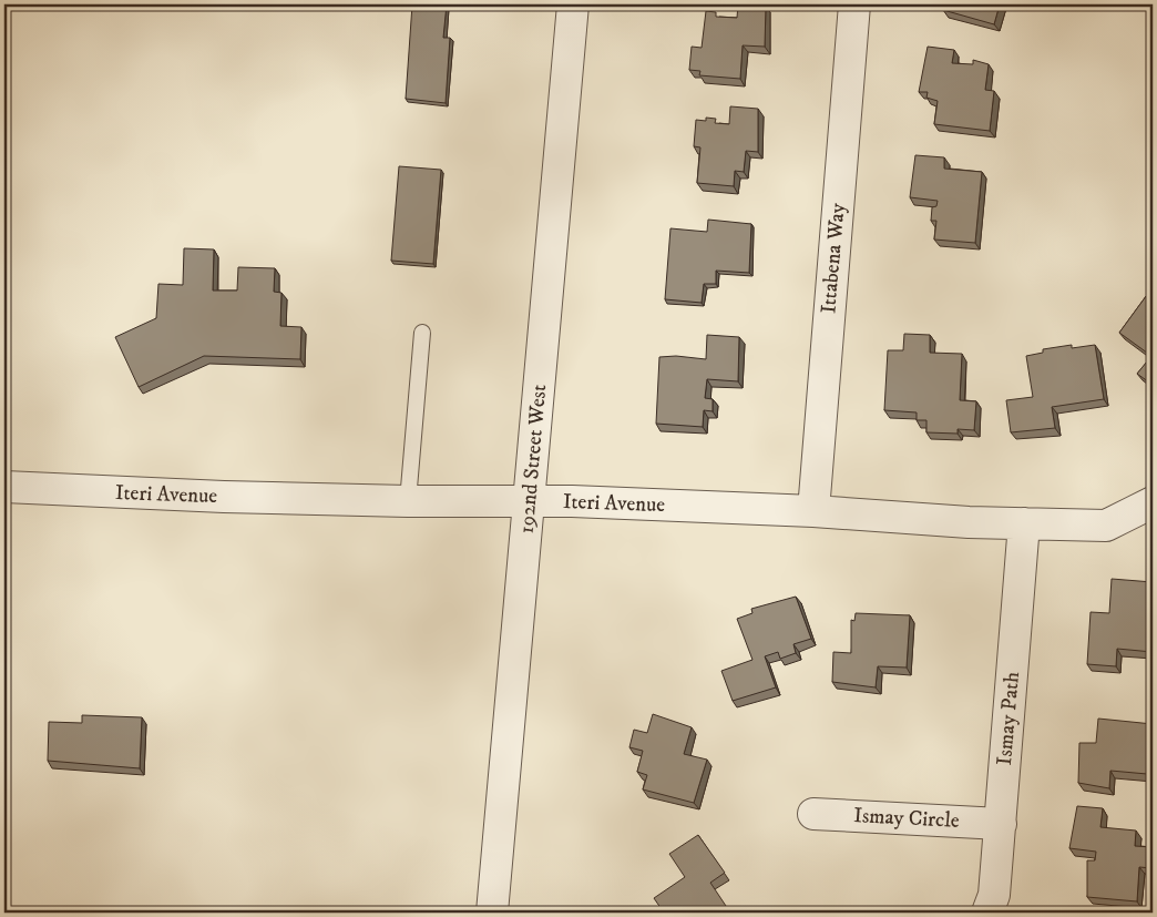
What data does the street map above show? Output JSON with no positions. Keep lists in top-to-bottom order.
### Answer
{
  "streets": {
    "street": [
      "Ittabena Way",
      "192nd Street West",
      "Iteri Avenue",
      "Ismay Path",
      "Ismay Circle"
    ]
  },
  "crossings": [
    ["Ittabena Way", "Iteri Avenue"],
    ["192nd Street West", "Iteri Avenue"],
    ["Iteri Avenue", "Ismay Path"],
    ["Ismay Path", "Ismay Circle"]
  ]
}
